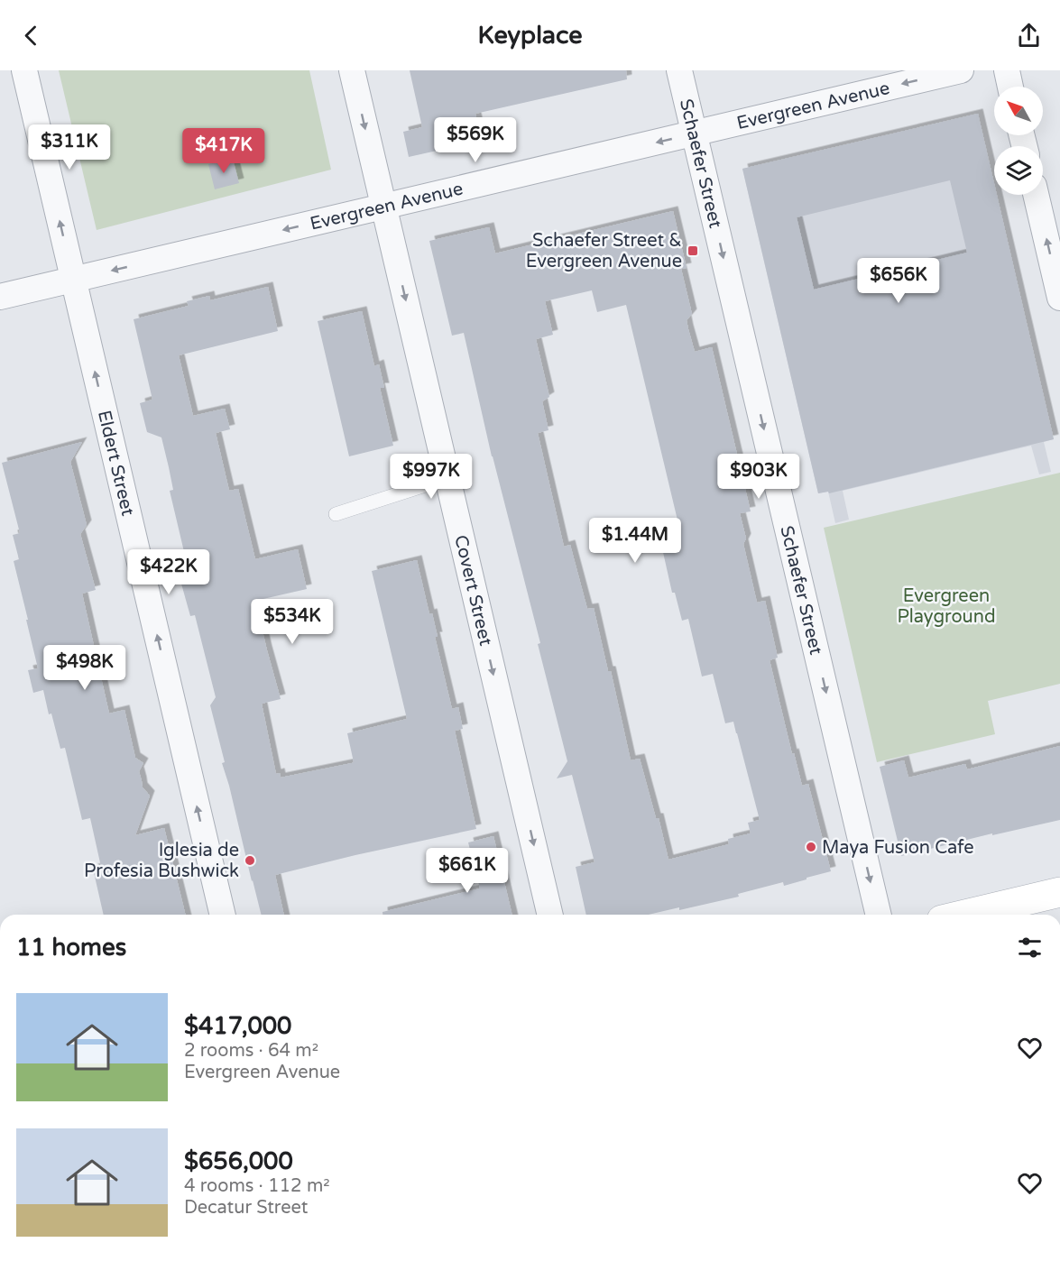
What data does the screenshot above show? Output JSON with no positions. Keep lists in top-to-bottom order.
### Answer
{
  "streets": {
    "street": [
      "Evergreen Avenue",
      "Schaefer Street",
      "Eldert Street",
      "Covert Street"
    ]
  },
  "crossings": [
    ["Evergreen Avenue", "Schaefer Street"],
    ["Evergreen Avenue", "Eldert Street"],
    ["Evergreen Avenue", "Covert Street"]
  ],
  "one_way": [
    "Evergreen Avenue",
    "Schaefer Street",
    "Eldert Street",
    "Covert Street"
  ],
  "parks": ["Evergreen Playground"],
  "places": {
    "transit": ["Schaefer Street & Evergreen Avenue"],
    "other": ["Maya Fusion Cafe", "Iglesia de Profesia Bushwick"]
  },
  "north": "top left",
  "page": {
    "header": "Keyplace",
    "price": [
      "$569K",
      "$311K",
      "$417K",
      "$656K",
      "$997K",
      "$903K",
      "$1.44M",
      "$422K",
      "$534K",
      "$498K",
      "$661K"
    ],
    "heading": "11 homes",
    "list": [
      {
        "name": "$417,000",
        "note": "2 rooms · 64 m² · Evergreen Avenue"
      },
      {
        "name": "$656,000",
        "note": "4 rooms · 112 m² · Decatur Street"
      }
    ]
  }
}
